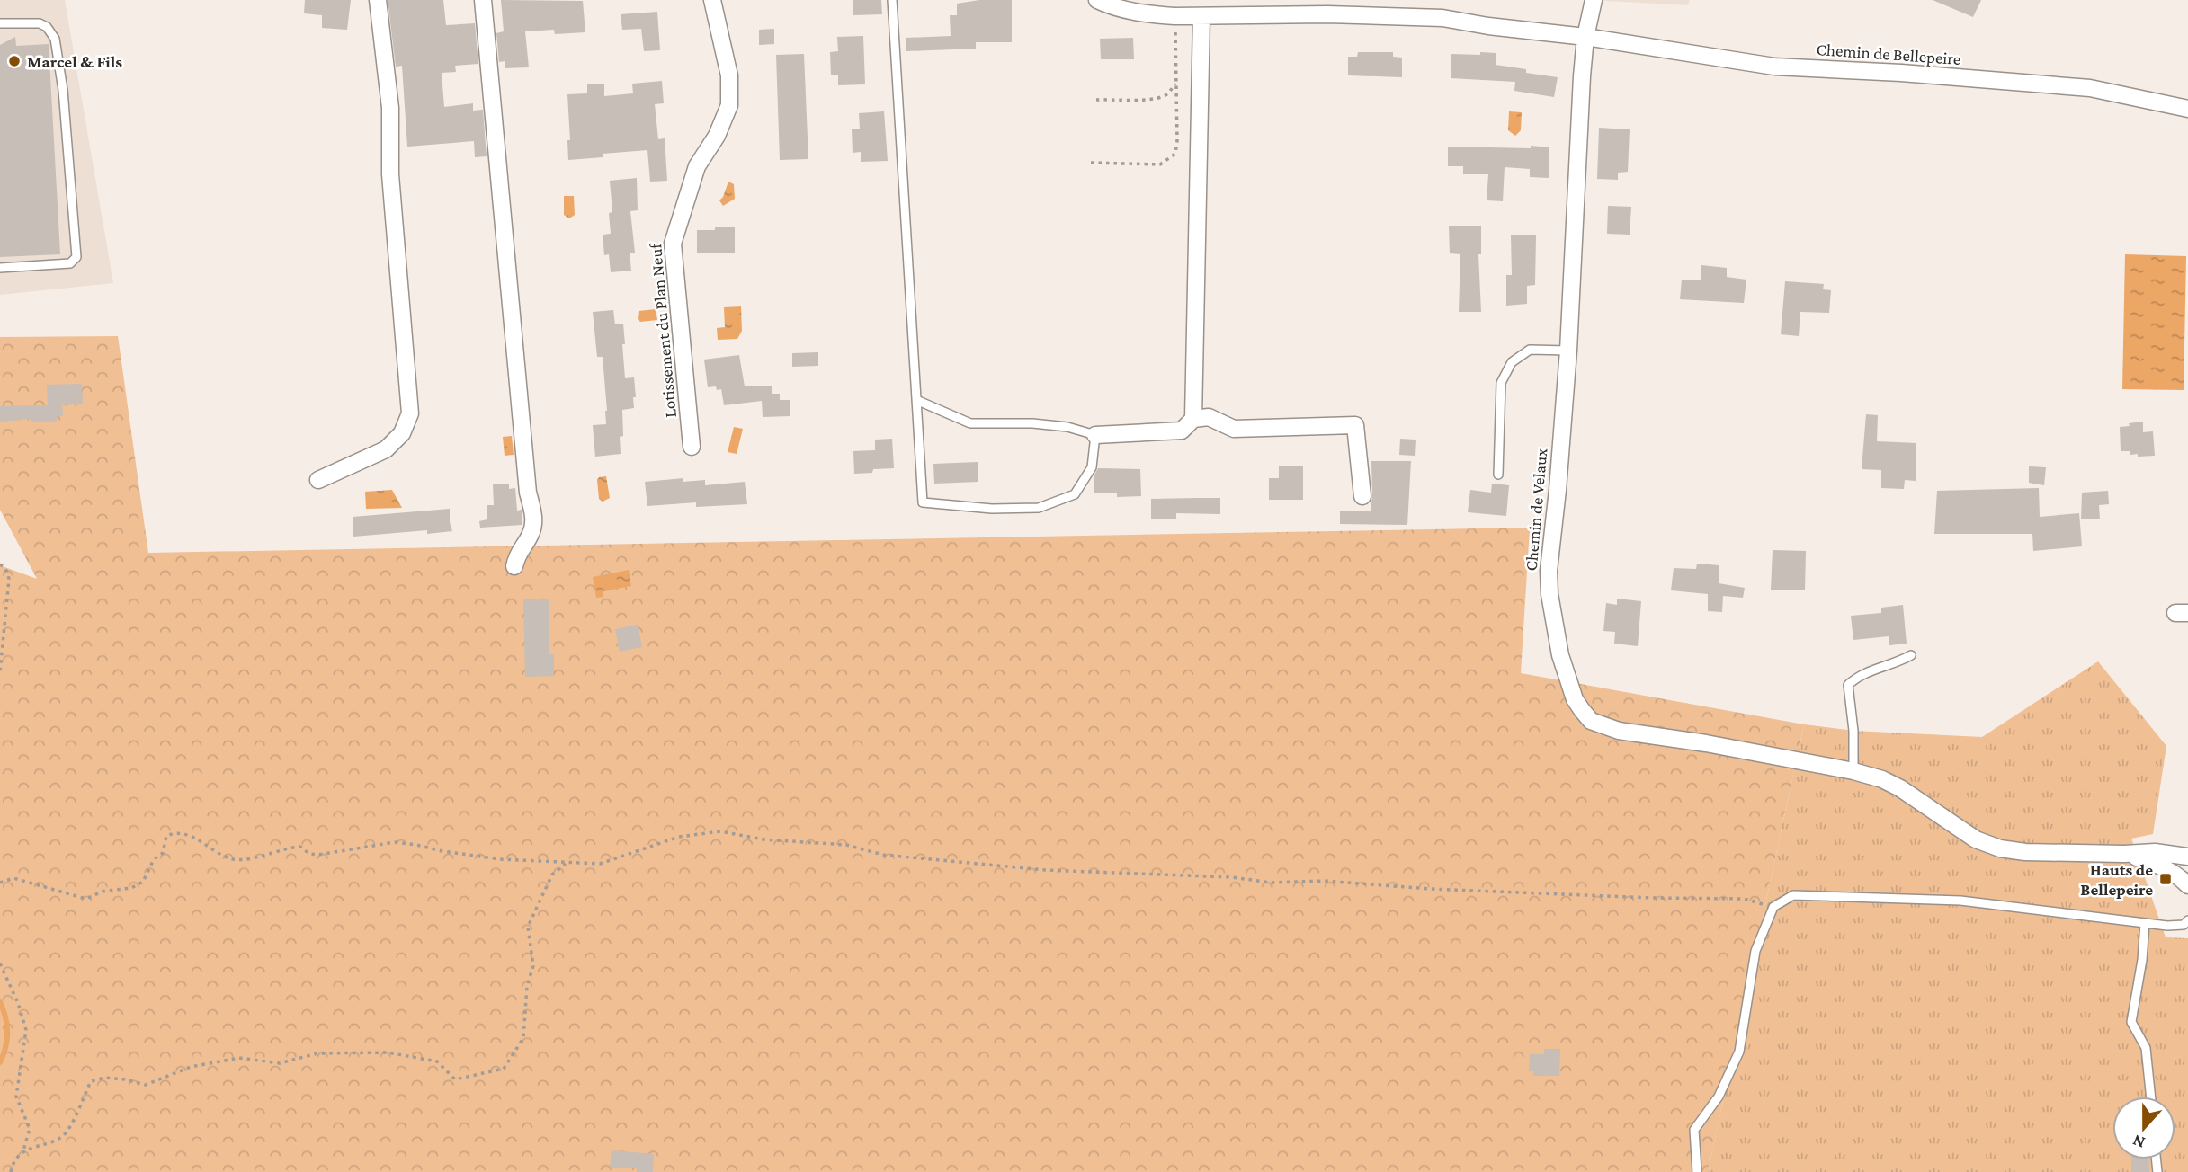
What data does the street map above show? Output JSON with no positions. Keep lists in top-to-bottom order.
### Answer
{
  "streets": {
    "street": ["Chemin de Bellepeire", "Lotissement du Plan Neuf", "Chemin de Velaux"]
  },
  "crossings": [
    ["Chemin de Bellepeire", "Chemin de Velaux"]
  ],
  "places": {
    "other": ["Marcel & Fils"],
    "transit": ["Hauts de Bellepeire"]
  },
  "north": "bottom"
}
